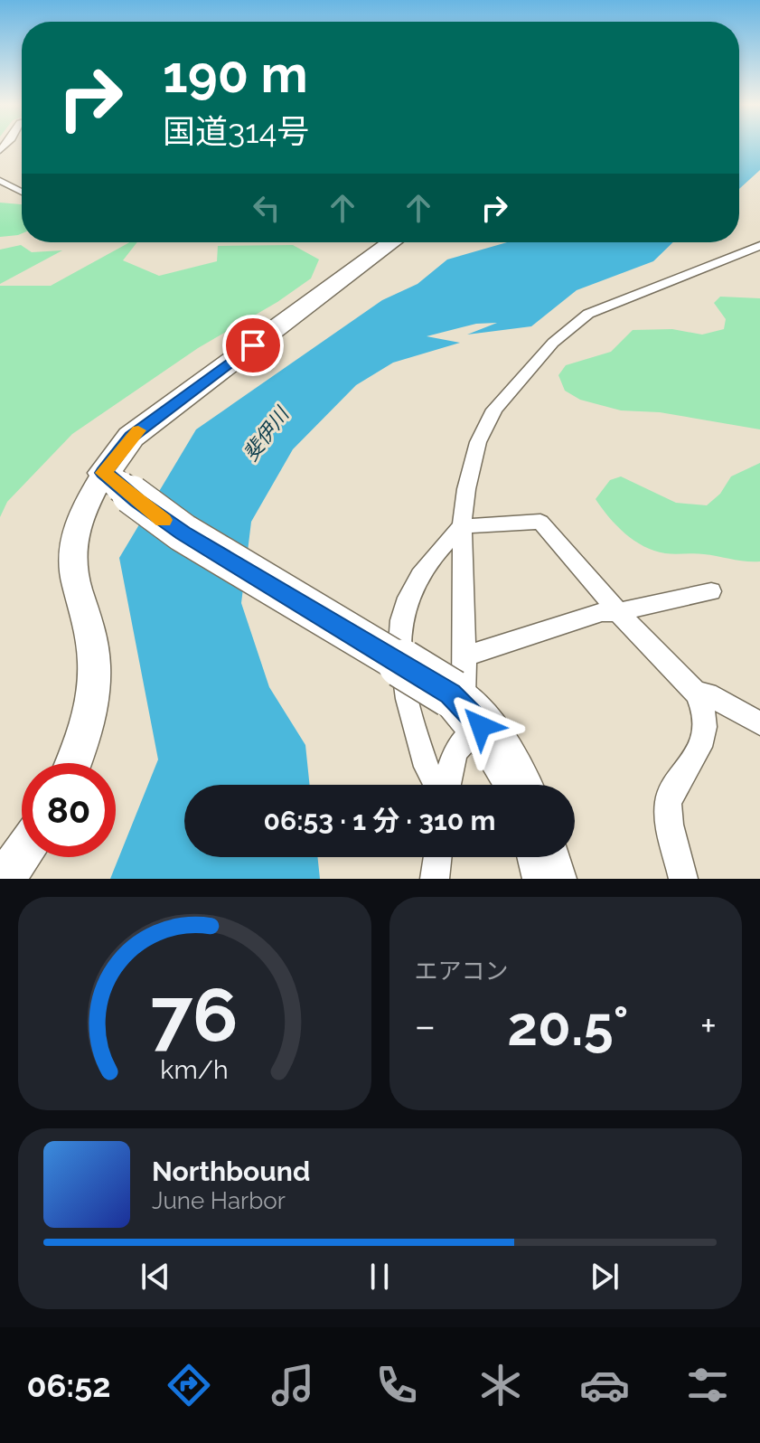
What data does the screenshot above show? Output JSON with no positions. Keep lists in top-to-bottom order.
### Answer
{
  "water": ["斐伊川"],
  "page": {
    "turn": ["190 m", "国道314号"],
    "limit": "80",
    "trip": "06:53 · 1 分 · 310 m",
    "tile": "エアコン",
    "heat": ["−", "20.5°", "+"],
    "song": ["Northbound", "June Harbor"],
    "tabs": "06:52",
    "gauge": ["76", "km/h"]
  }
}
